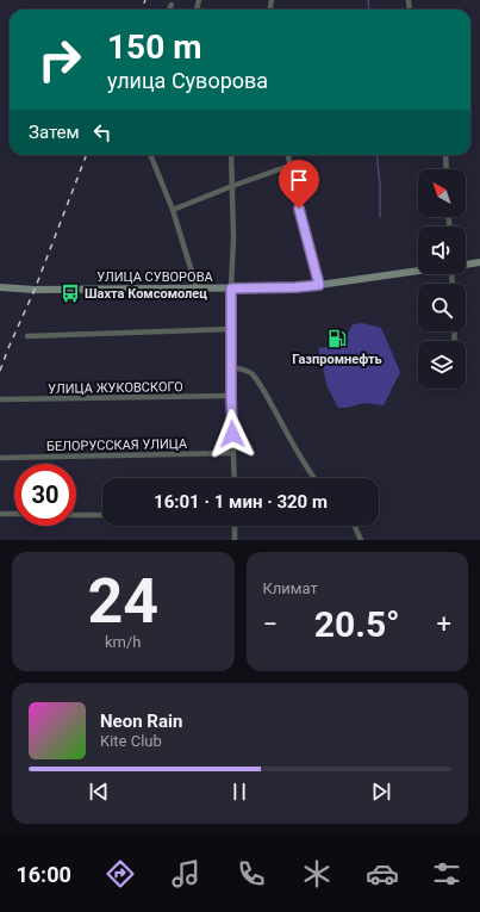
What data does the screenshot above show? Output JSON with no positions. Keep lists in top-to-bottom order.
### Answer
{
  "streets": {
    "street": ["УЛИЦА СУВОРОВА", "УЛИЦА ЖУКОВСКОГО", "БЕЛОРУССКАЯ УЛИЦА"]
  },
  "places": {
    "bus stop": ["Шахта Комсомолец"],
    "fuel station": ["Газпромнефть"]
  },
  "north": "top left",
  "page": {
    "turn": ["150 m", "улица Суворова"],
    "then": "Затем",
    "limit": "30",
    "trip": "16:01 · 1 мин · 320 m",
    "tile": [
      ["24", "km/h"],
      "Климат"
    ],
    "heat": ["−", "20.5°", "+"],
    "song": ["Neon Rain", "Kite Club"],
    "tabs": "16:00"
  }
}
